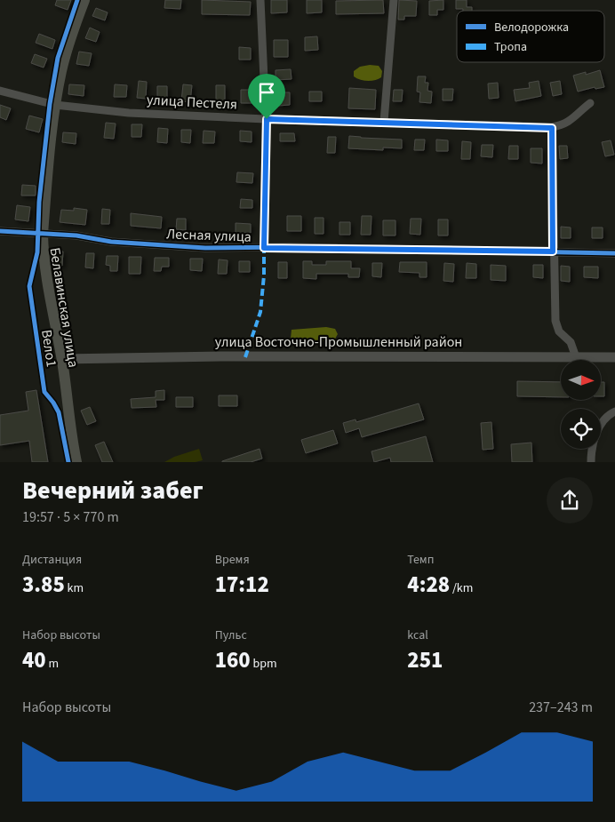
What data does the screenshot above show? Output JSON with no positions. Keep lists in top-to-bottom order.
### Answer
{
  "streets": {
    "main road": ["Белавинская улица"],
    "street": ["улица Пестеля", "Лесная улица", "улица Восточно-Промышленный район"],
    "cycle path": ["Вело1"]
  },
  "crossings": [
    ["улица Пестеля", "Белавинская улица"],
    ["Лесная улица", "Белавинская улица"],
    ["Белавинская улица", "улица Восточно-Промышленный район"]
  ],
  "legend": ["Велодорожка", "Тропа"],
  "north": "right",
  "page": {
    "heading": ["Вечерний забег", "19:57 · 5 × 770 m"],
    "stats": [
      ["Дистанция", "3.85 km"],
      ["Время", "17:12"],
      ["Темп", "4:28 /km"],
      ["Набор высоты", "40 m"],
      ["Пульс", "160 bpm"],
      ["kcal", "251"]
    ],
    "chart": ["Набор высоты", "237–243 m"]
  }
}
